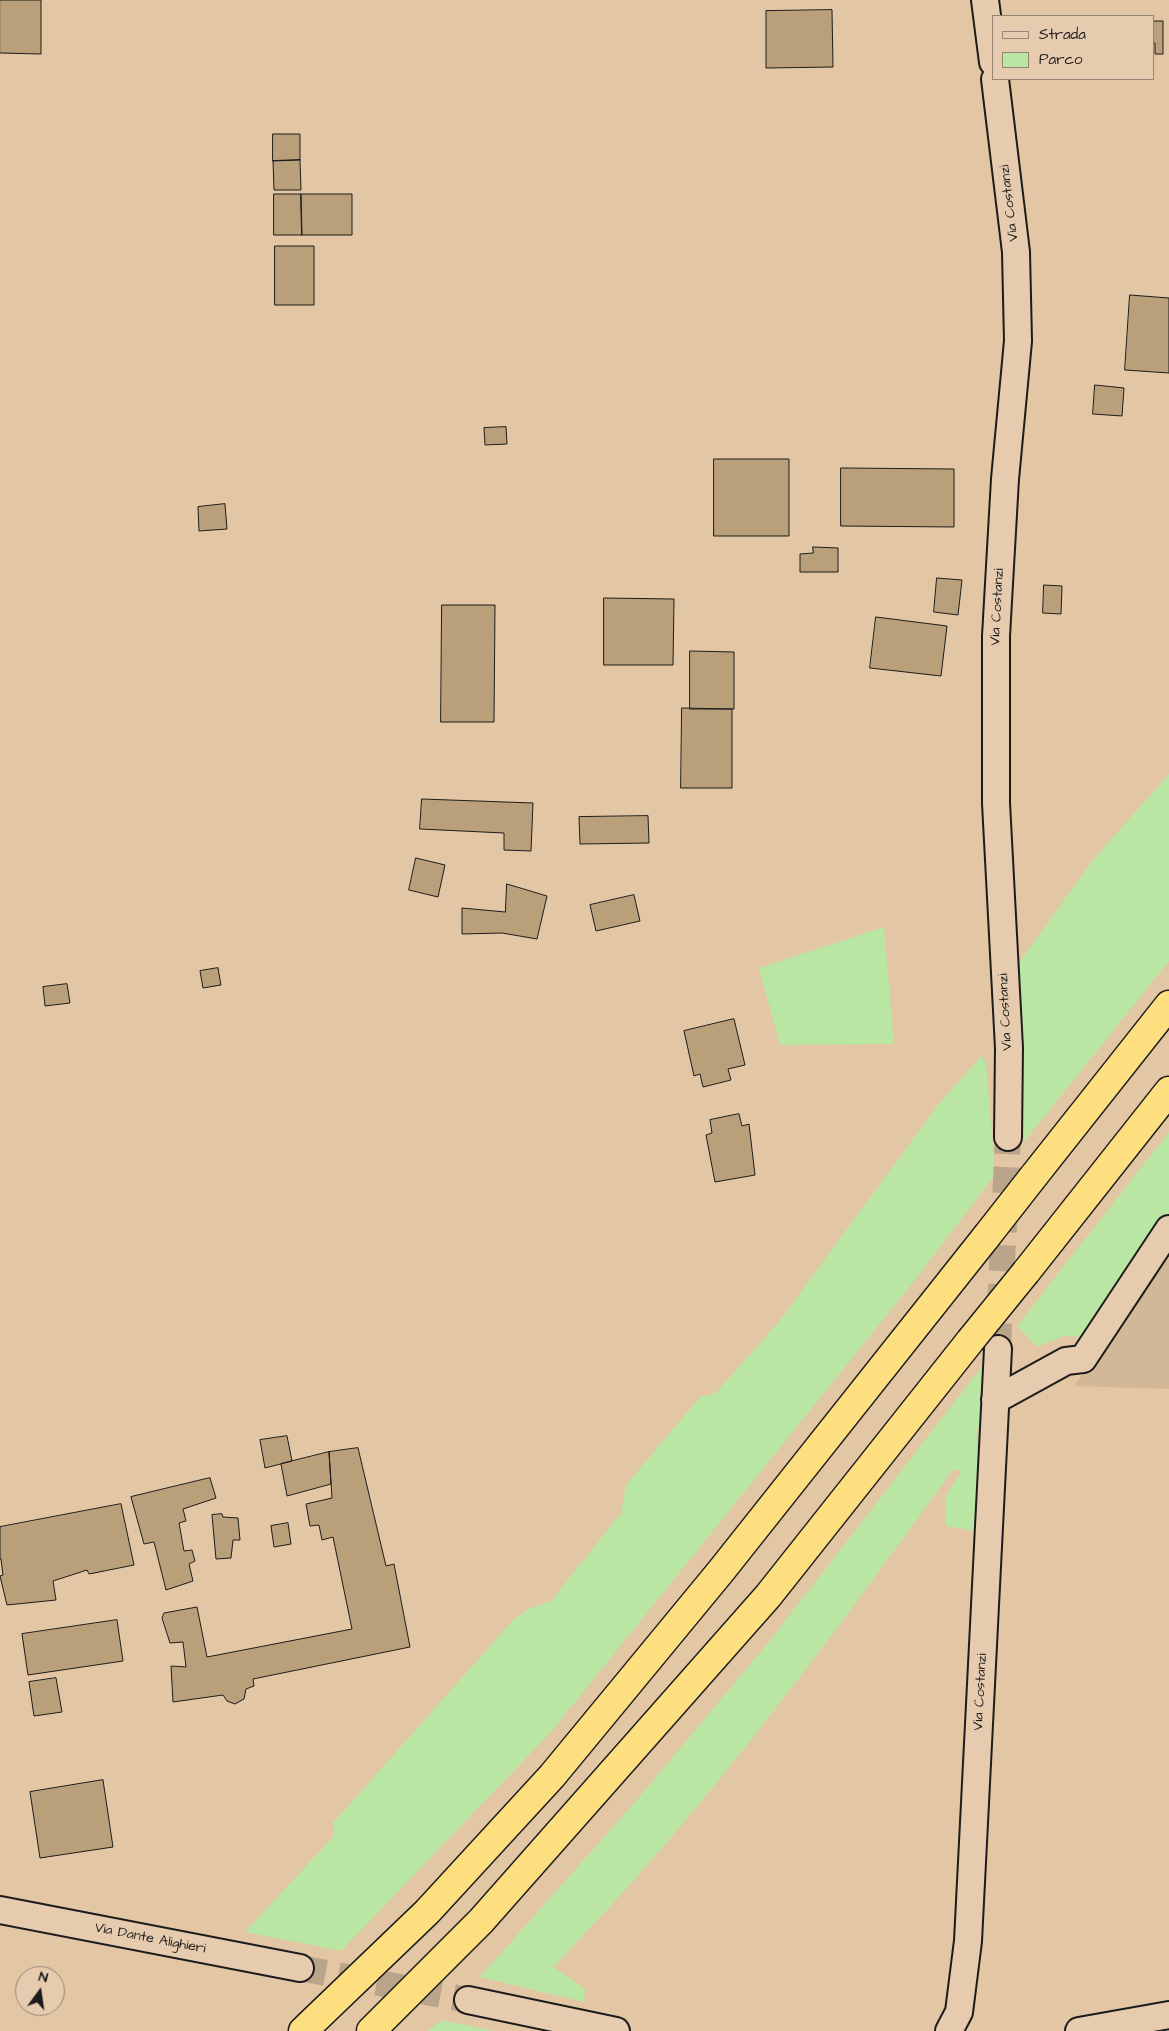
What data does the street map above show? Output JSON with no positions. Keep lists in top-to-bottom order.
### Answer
{
  "streets": {
    "street": ["Via Costanzi", "Via Dante Alighieri"]
  },
  "legend": ["Strada", "Parco"],
  "north": "top"
}
